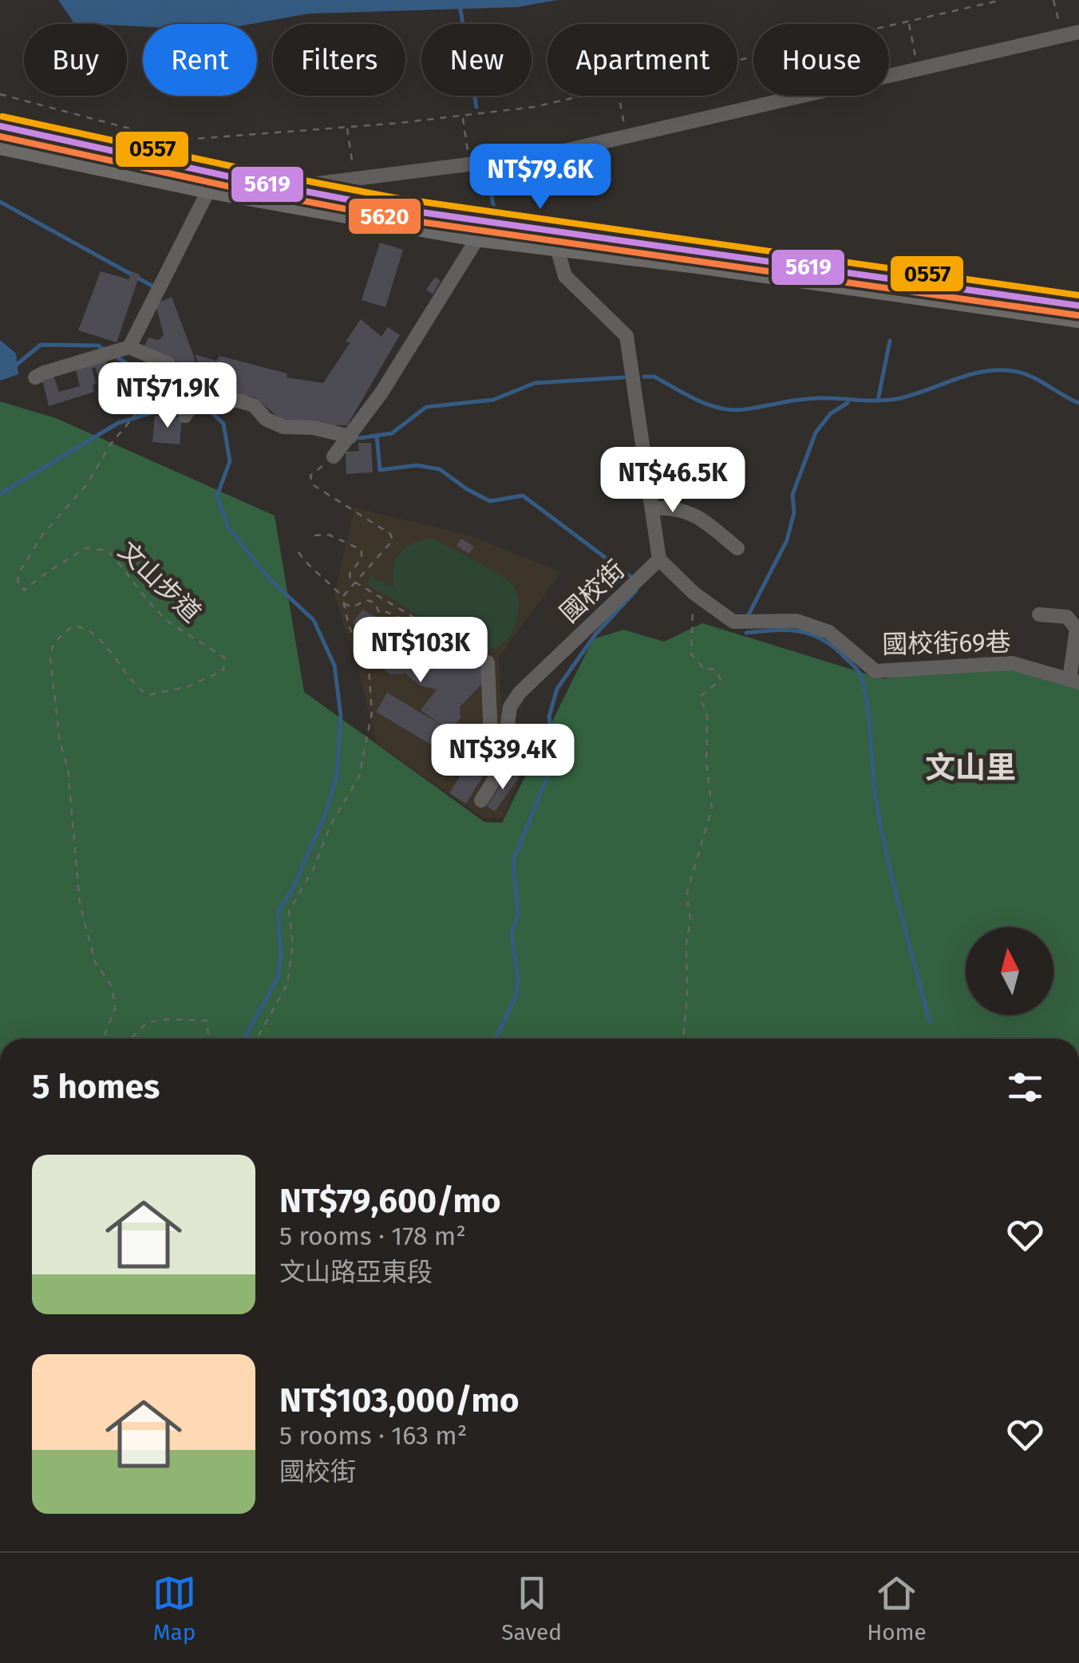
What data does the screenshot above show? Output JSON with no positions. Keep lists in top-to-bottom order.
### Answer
{
  "streets": {
    "street": ["國校街", "國校街69巷"],
    "path": ["文山步道"]
  },
  "crossings": [
    ["國校街", "國校街69巷"]
  ],
  "districts": ["文山里"],
  "lines": ["transit line 0557", "transit line 5619", "transit line 5620"],
  "north": "top",
  "page": {
    "chip": [
      "Buy",
      "Rent",
      "Filters",
      "New",
      "Apartment",
      "House"
    ],
    "price": [
      "NT$79.6K",
      "NT$71.9K",
      "NT$46.5K",
      "NT$103K",
      "NT$39.4K"
    ],
    "heading": "5 homes",
    "list": [
      {
        "name": "NT$79,600/mo",
        "note": "5 rooms · 178 m² · 文山路亞東段"
      },
      {
        "name": "NT$103,000/mo",
        "note": "5 rooms · 163 m² · 國校街"
      }
    ],
    "tabs": ["Map", "Saved", "Home"]
  }
}
